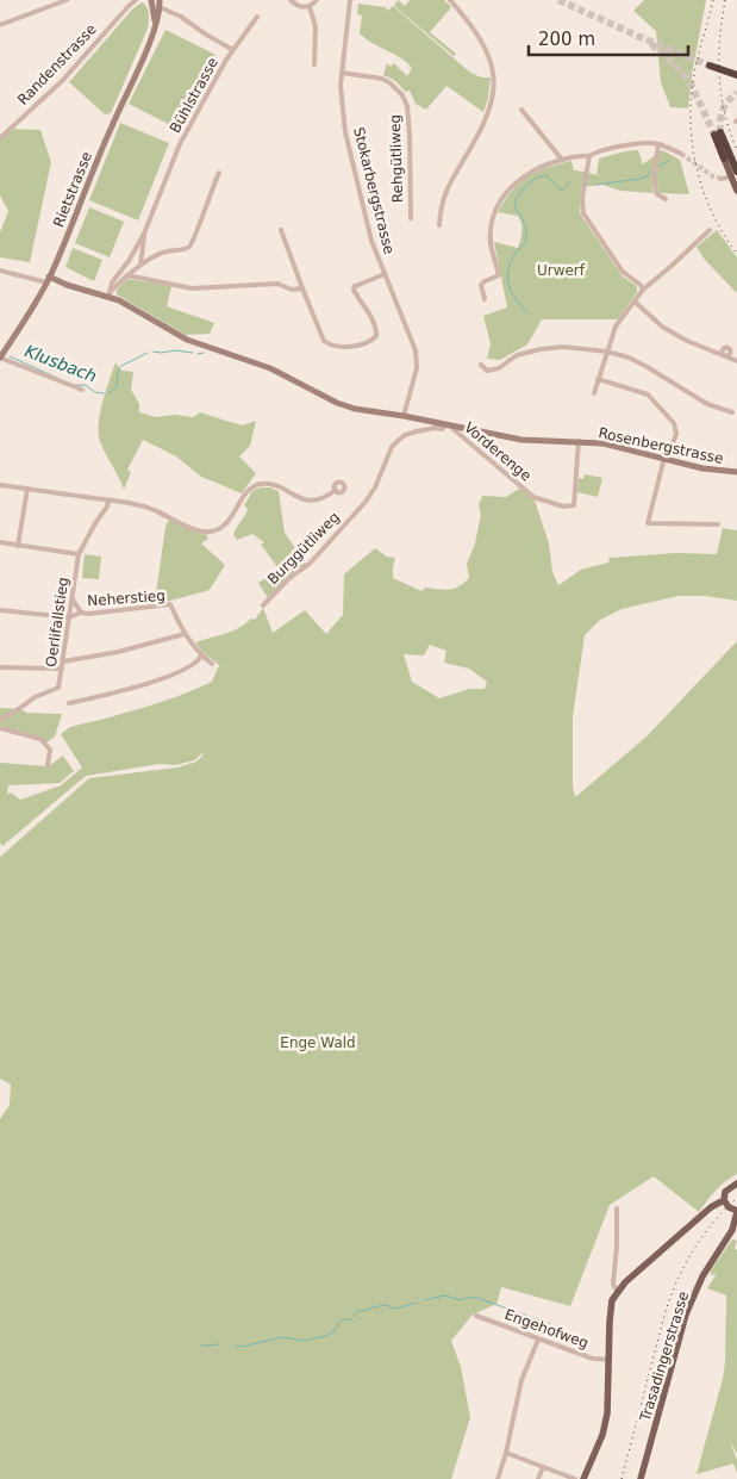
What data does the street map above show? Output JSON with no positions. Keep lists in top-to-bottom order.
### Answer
{
  "streets": {
    "main road": ["Trasadingerstrasse"],
    "street": [
      "Randenstrasse",
      "Bühlstrasse",
      "Rehgütliweg",
      "Rietstrasse",
      "Stokarbergstrasse",
      "Rosenbergstrasse",
      "Vorderenge",
      "Burggütliweg",
      "Neherstieg",
      "Oerlifallstieg",
      "Engehofweg"
    ]
  },
  "crossings": [
    ["Bühlstrasse", "Rietstrasse"],
    ["Rehgütliweg", "Stokarbergstrasse"],
    ["Rosenbergstrasse", "Vorderenge"],
    ["Vorderenge", "Burggütliweg"],
    ["Neherstieg", "Oerlifallstieg"]
  ],
  "water": ["Klusbach"],
  "parks": ["Urwerf", "Enge Wald"],
  "scale_bar": "200 m"
}
